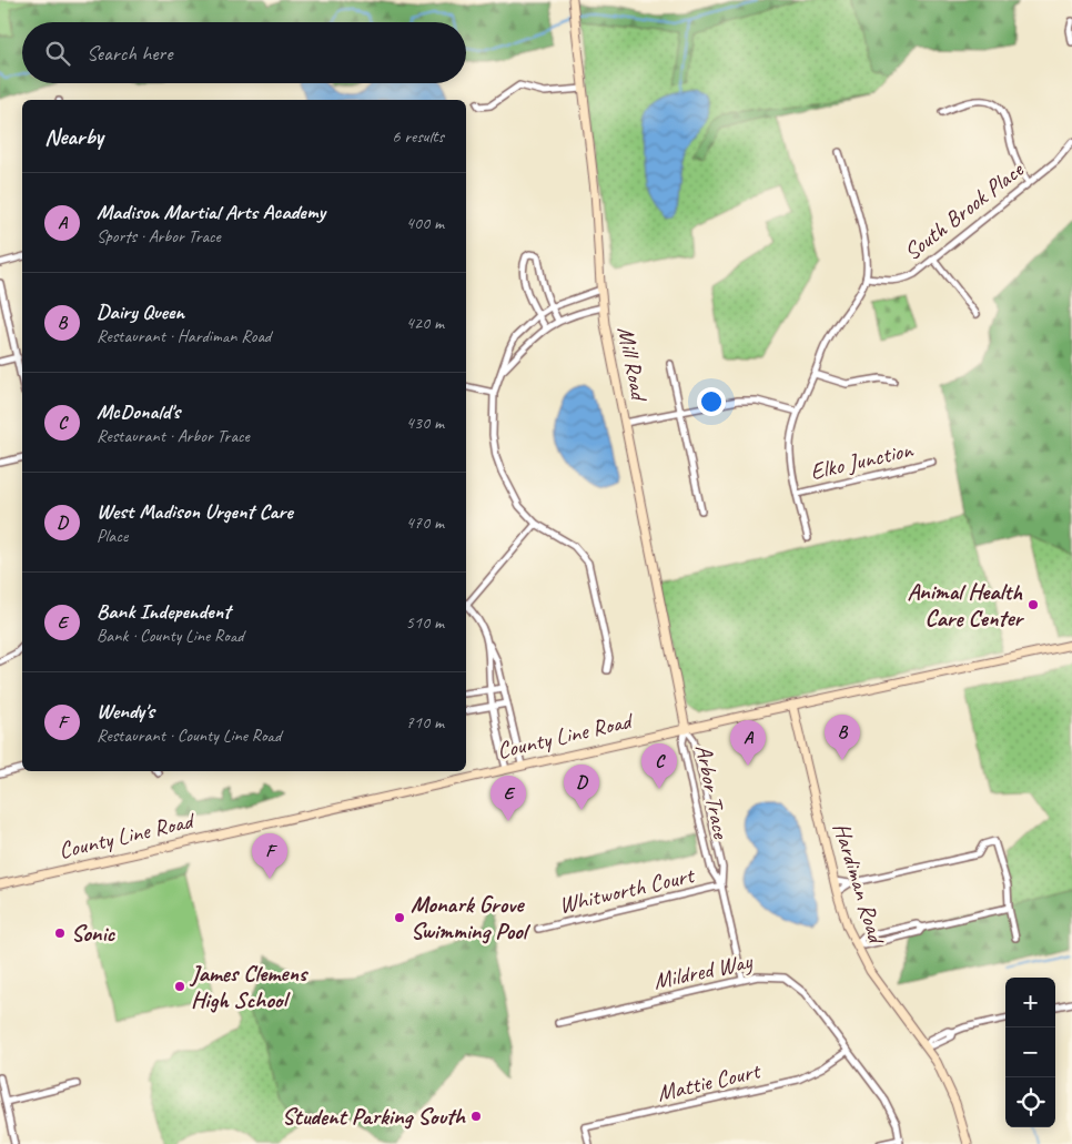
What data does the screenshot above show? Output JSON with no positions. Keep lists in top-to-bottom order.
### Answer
{
  "streets": {
    "street": [
      "South Brook Place",
      "Mill Road",
      "Elko Junction",
      "County Line Road",
      "Arbor Trace",
      "Hardiman Road",
      "Whitworth Court",
      "Mildred Way",
      "Mattie Court"
    ]
  },
  "crossings": [
    ["Mill Road", "County Line Road"],
    ["Mill Road", "Arbor Trace"],
    ["County Line Road", "Arbor Trace"],
    ["County Line Road", "Hardiman Road"],
    ["Arbor Trace", "Whitworth Court"],
    ["Arbor Trace", "Mildred Way"],
    ["Mildred Way", "Mattie Court"]
  ],
  "places": [
    "Animal Health Care Center",
    "Monark Grove Swimming Pool",
    "Sonic",
    "James Clemens High School",
    "Student Parking South"
  ],
  "page": {
    "search": "Search here",
    "heading": ["Nearby", "6 results"],
    "list": [
      {
        "mark": "A",
        "name": "Madison Martial Arts Academy",
        "note": "Sports · Arbor Trace",
        "value": "400 m"
      },
      {
        "mark": "B",
        "name": "Dairy Queen",
        "note": "Restaurant · Hardiman Road",
        "value": "420 m"
      },
      {
        "mark": "C",
        "name": "McDonald's",
        "note": "Restaurant · Arbor Trace",
        "value": "430 m"
      },
      {
        "mark": "D",
        "name": "West Madison Urgent Care",
        "note": "Place",
        "value": "470 m"
      },
      {
        "mark": "E",
        "name": "Bank Independent",
        "note": "Bank · County Line Road",
        "value": "510 m"
      },
      {
        "mark": "F",
        "name": "Wendy's",
        "note": "Restaurant · County Line Road",
        "value": "710 m"
      }
    ],
    "pins": [
      "B",
      "A",
      "C",
      "D",
      "E",
      "F"
    ],
    "map_buttons": ["+", "−"]
  }
}
